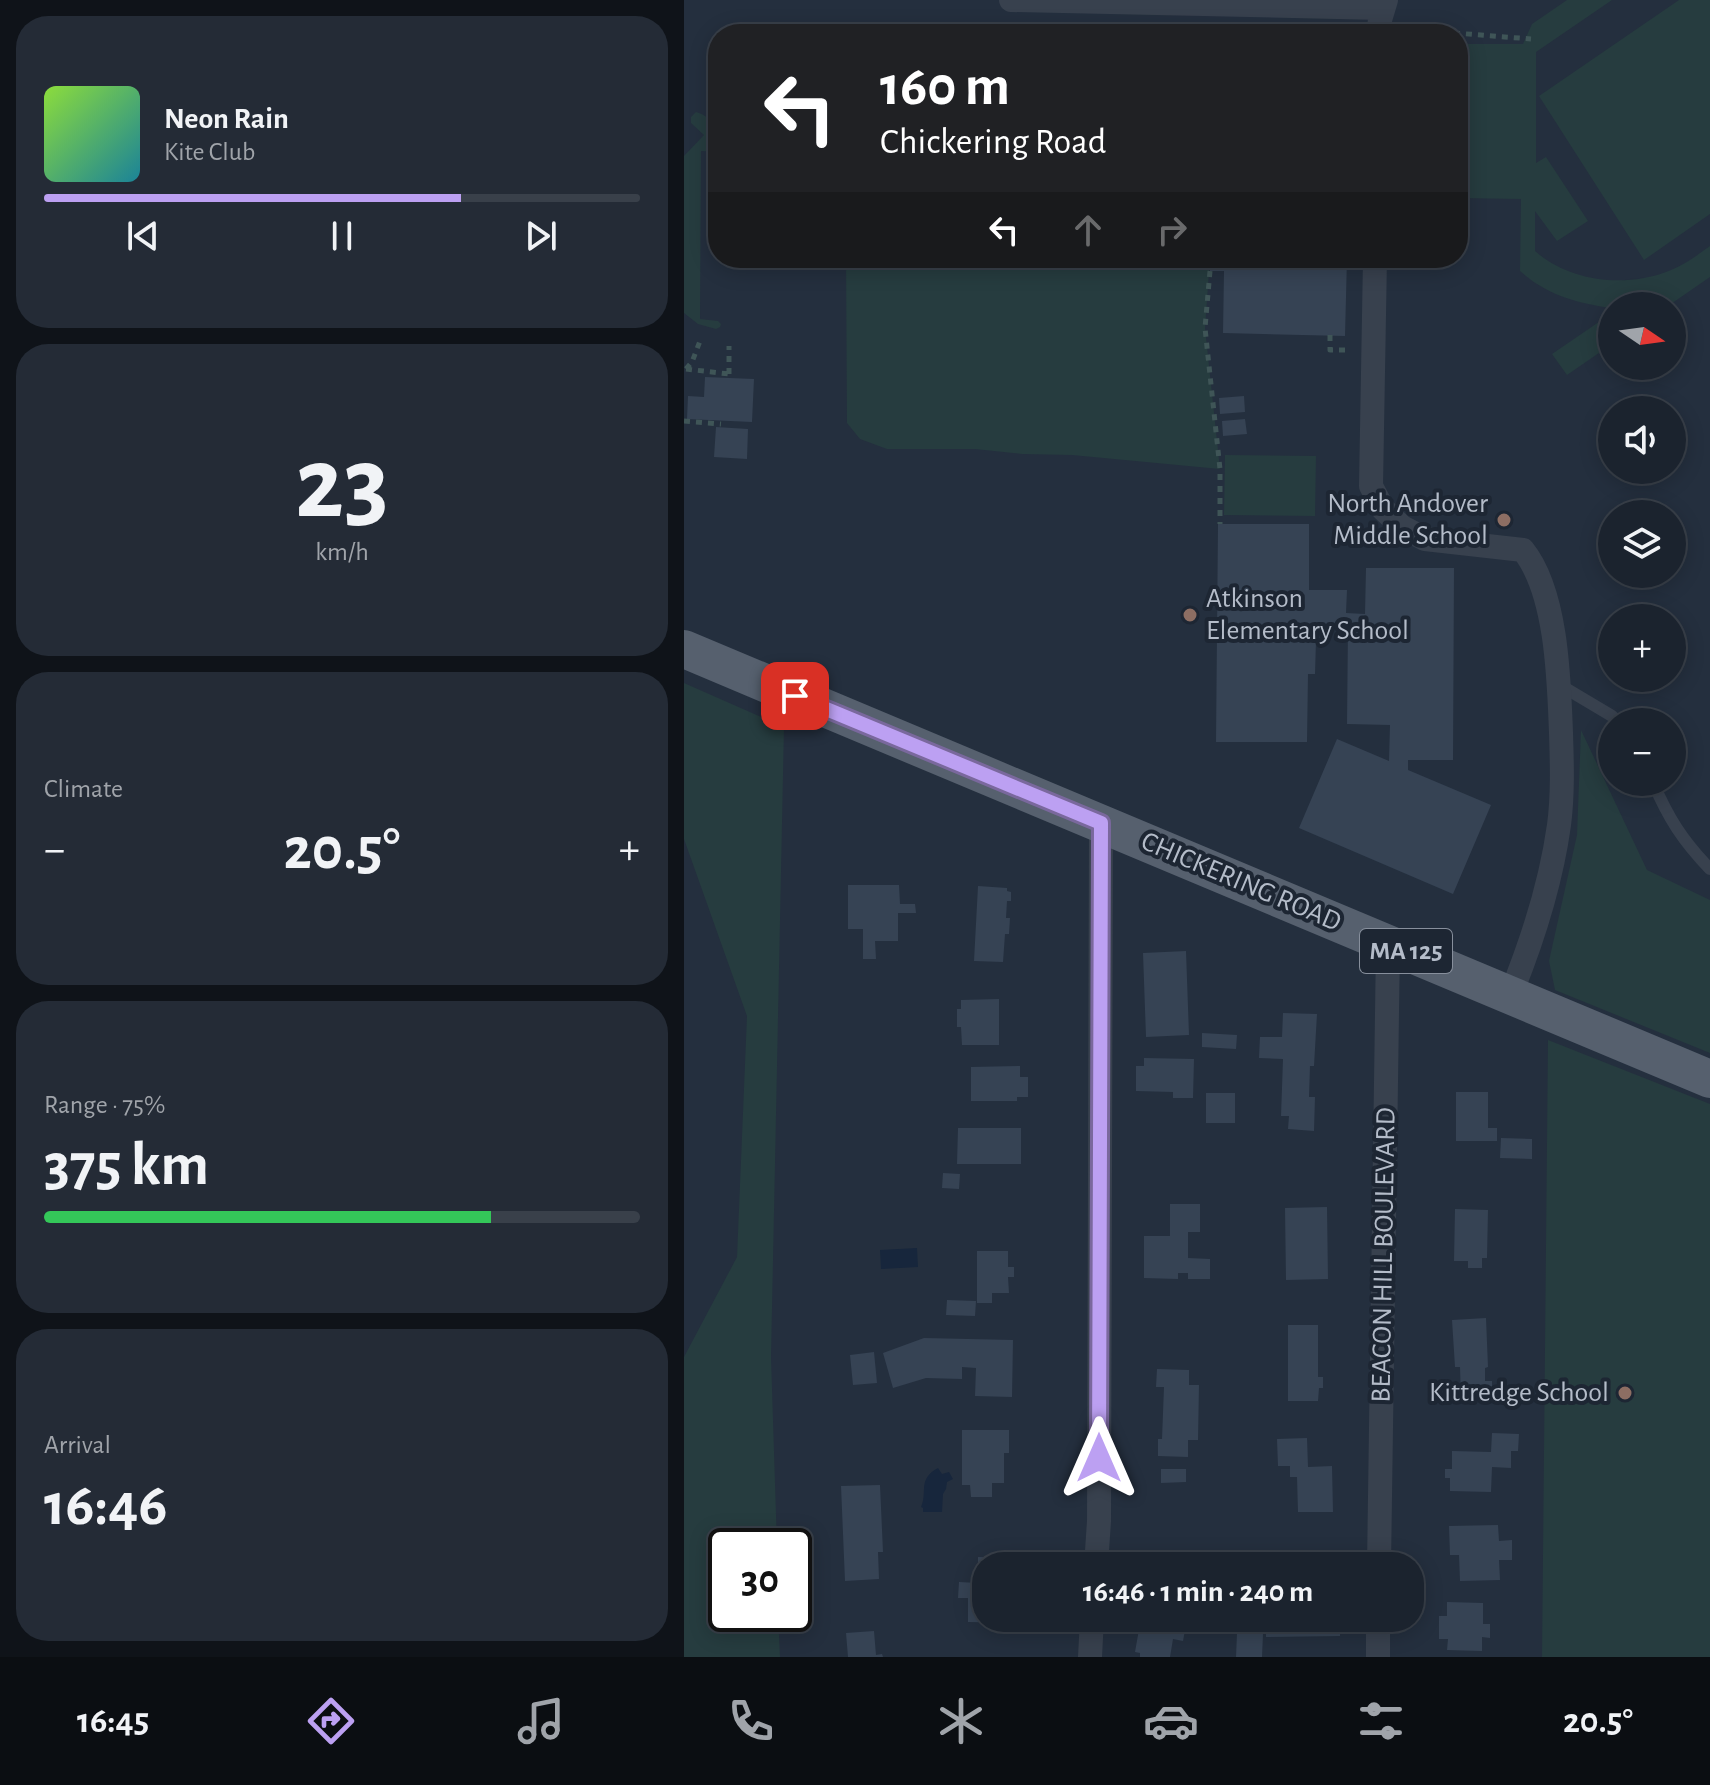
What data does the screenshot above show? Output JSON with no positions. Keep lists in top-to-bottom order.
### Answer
{
  "streets": {
    "main road": ["CHICKERING ROAD", "MA 125"],
    "street": ["BEACON HILL BOULEVARD"]
  },
  "crossings": [
    ["CHICKERING ROAD", "BEACON HILL BOULEVARD"]
  ],
  "places": ["North Andover Middle School", "Atkinson Elementary School", "Kittredge School"],
  "north": "right",
  "page": {
    "turn": ["160 m", "Chickering Road"],
    "song": ["Neon Rain", "Kite Club"],
    "map_buttons": ["+", "−"],
    "tile": [
      ["23", "km/h"],
      "Climate",
      ["Range · 75%", "375 km"],
      ["Arrival", "16:46"]
    ],
    "heat": ["−", "20.5°", "+"],
    "limit": "30",
    "trip": "16:46 · 1 min · 240 m",
    "tabs": ["16:45", "20.5°"]
  }
}
